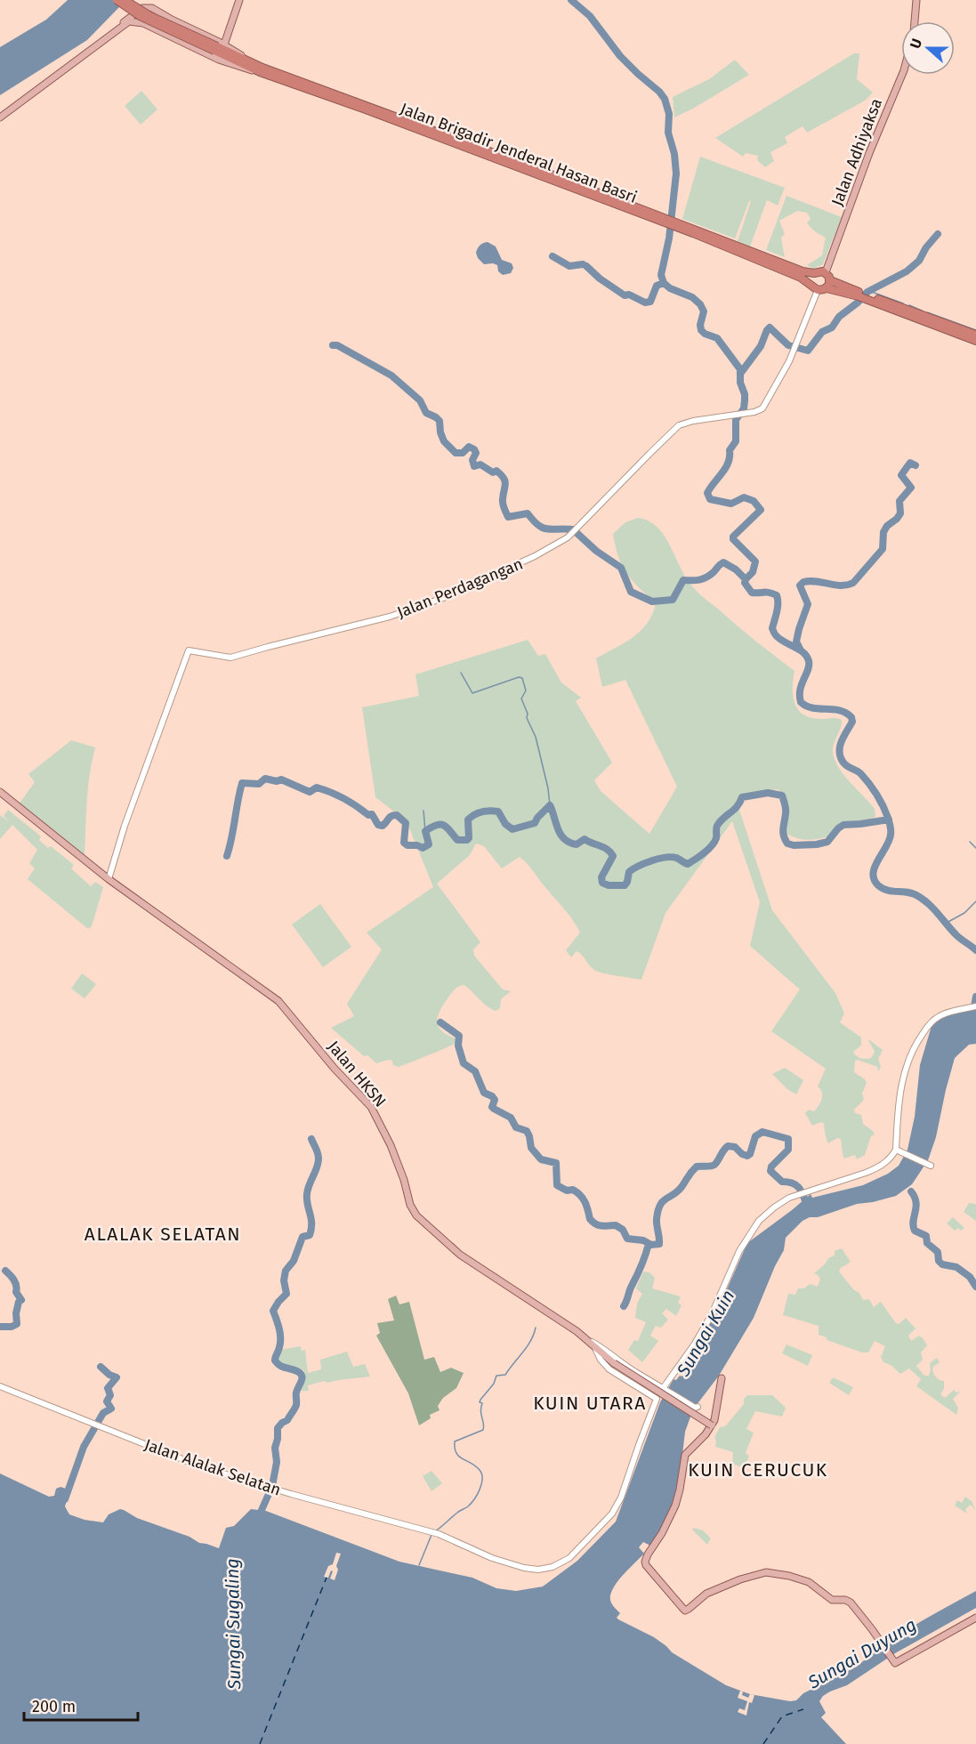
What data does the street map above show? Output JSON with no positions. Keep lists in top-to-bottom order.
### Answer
{
  "streets": {
    "highway": ["Jalan Brigadir Jenderal Hasan Basri"],
    "main road": ["Jalan Adhiyaksa", "Jalan HKSN"],
    "street": ["Jalan Perdagangan", "Jalan Alalak Selatan"]
  },
  "crossings": [
    ["Jalan Adhiyaksa", "Jalan Brigadir Jenderal Hasan Basri"],
    ["Jalan Adhiyaksa", "Jalan Perdagangan"],
    ["Jalan Brigadir Jenderal Hasan Basri", "Jalan Perdagangan"],
    ["Jalan Perdagangan", "Jalan HKSN"]
  ],
  "districts": ["ALALAK SELATAN", "KUIN UTARA", "KUIN CERUCUK"],
  "water": ["Sungai Kuin", "Sungai Sugaling", "Sungai Duyung"],
  "scale_bar": "200 m",
  "north": "left"
}
